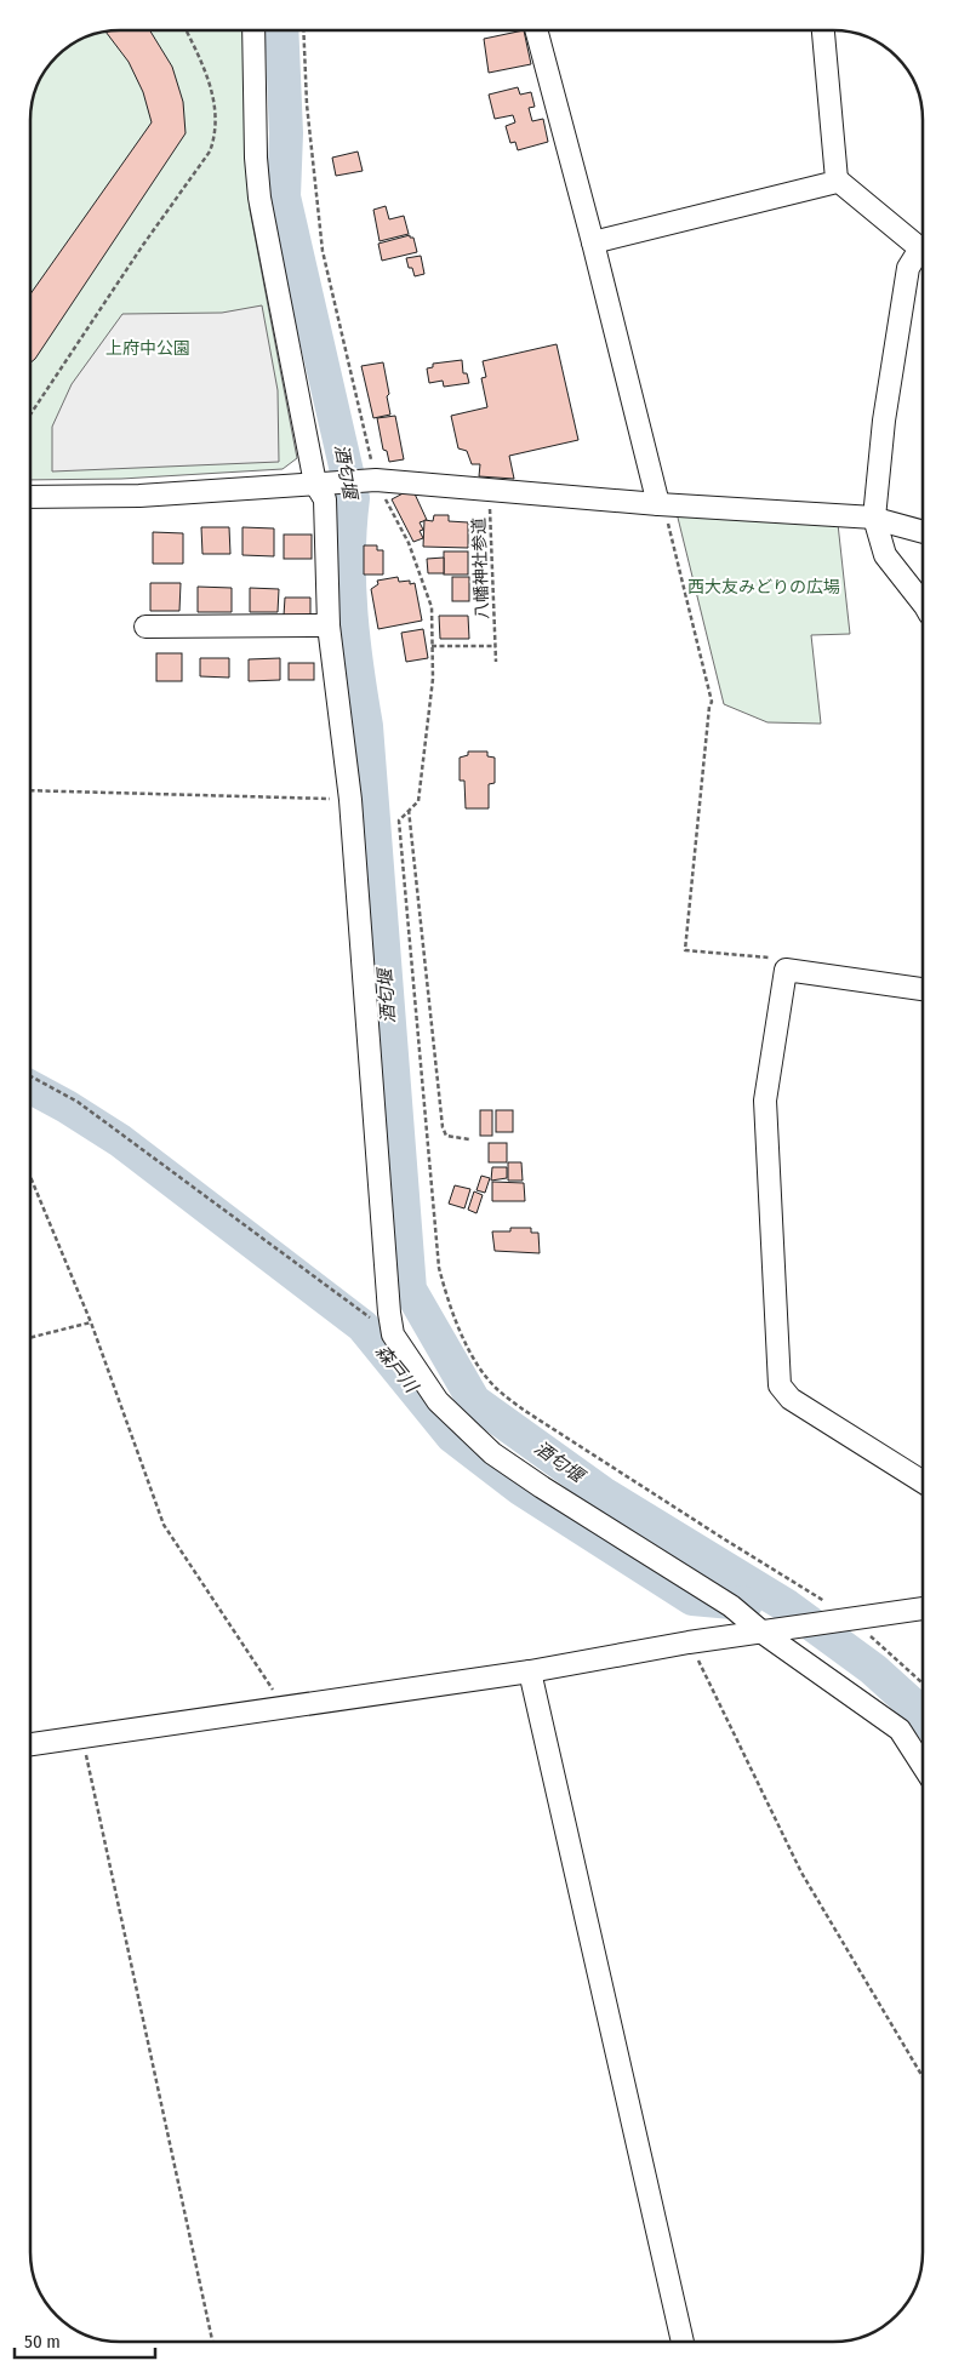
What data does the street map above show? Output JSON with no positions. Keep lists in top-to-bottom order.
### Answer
{
  "streets": {
    "path": ["八幡神社参道"]
  },
  "water": ["酒匂堰", "森戸川"],
  "parks": ["上府中公園", "西大友みどりの広場"],
  "scale_bar": "50 m"
}
